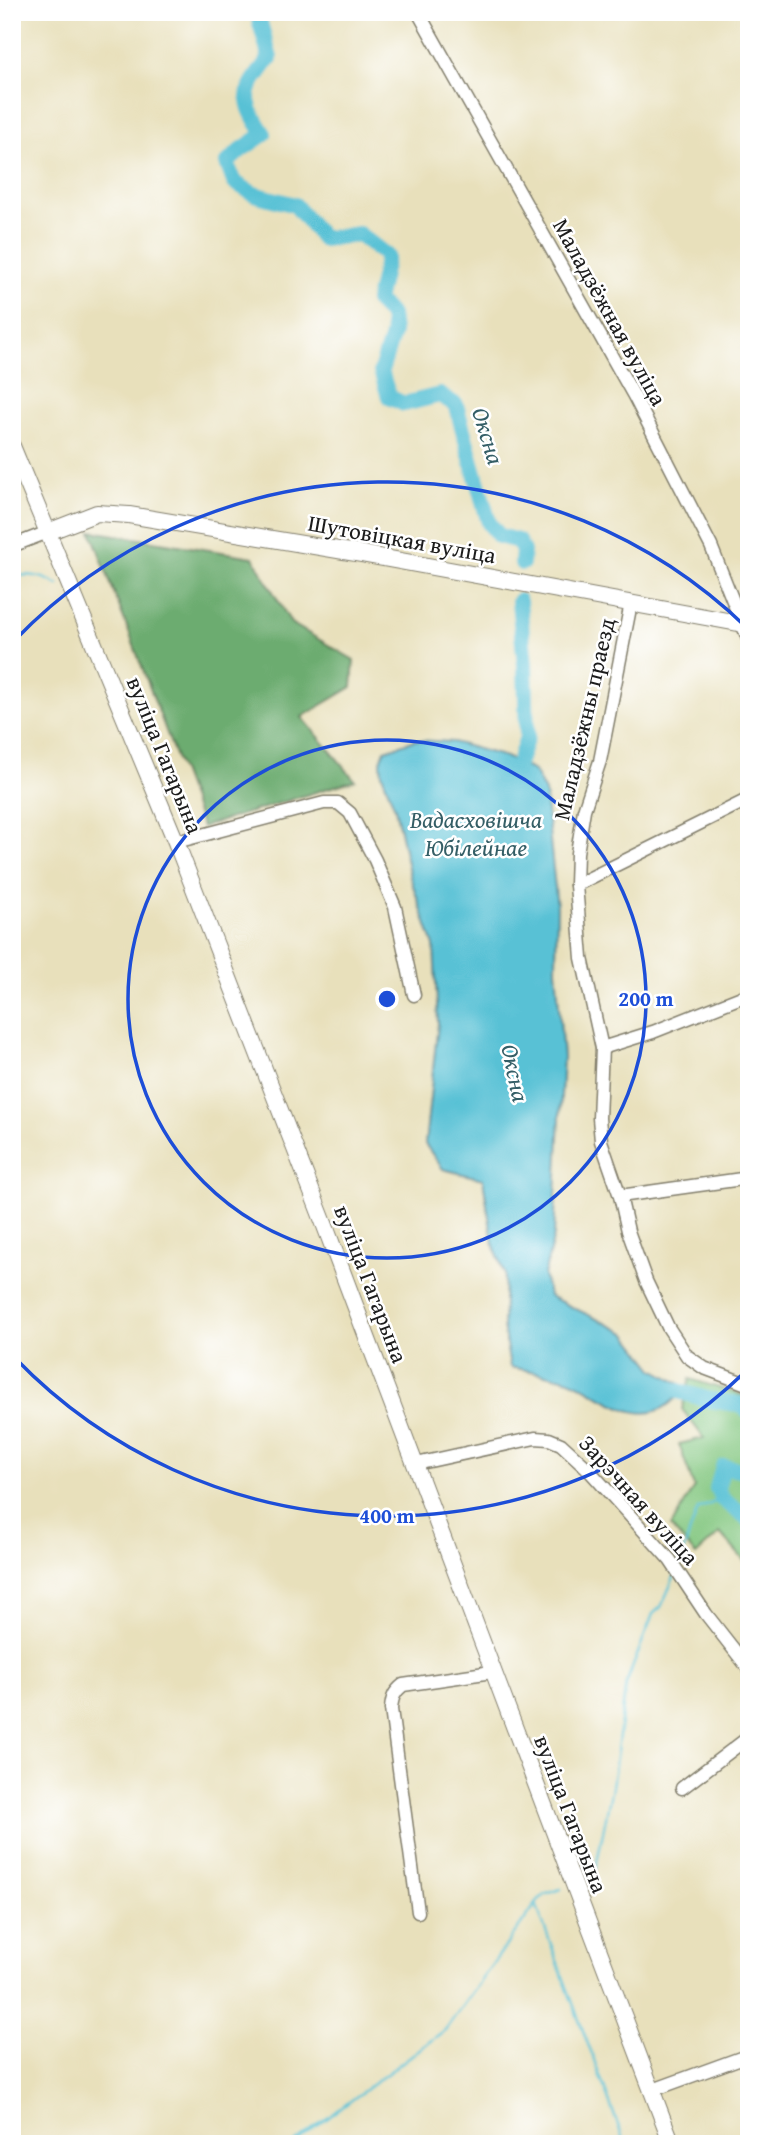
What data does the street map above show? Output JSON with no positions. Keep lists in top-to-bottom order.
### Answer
{
  "streets": {
    "main road": ["Шутовіцкая вуліца", "вуліца Гагарына"],
    "street": ["Маладзёжная вуліца", "Маладзёжны праезд", "Зарэчная вуліца"]
  },
  "crossings": [
    ["Маладзёжная вуліца", "Шутовіцкая вуліца"],
    ["Шутовіцкая вуліца", "Маладзёжны праезд"],
    ["Шутовіцкая вуліца", "вуліца Гагарына"],
    ["вуліца Гагарына", "Зарэчная вуліца"]
  ],
  "water": ["Оксна", "Вадасховішча Юбілейнае"],
  "rings": ["200 m", "400 m"]
}
